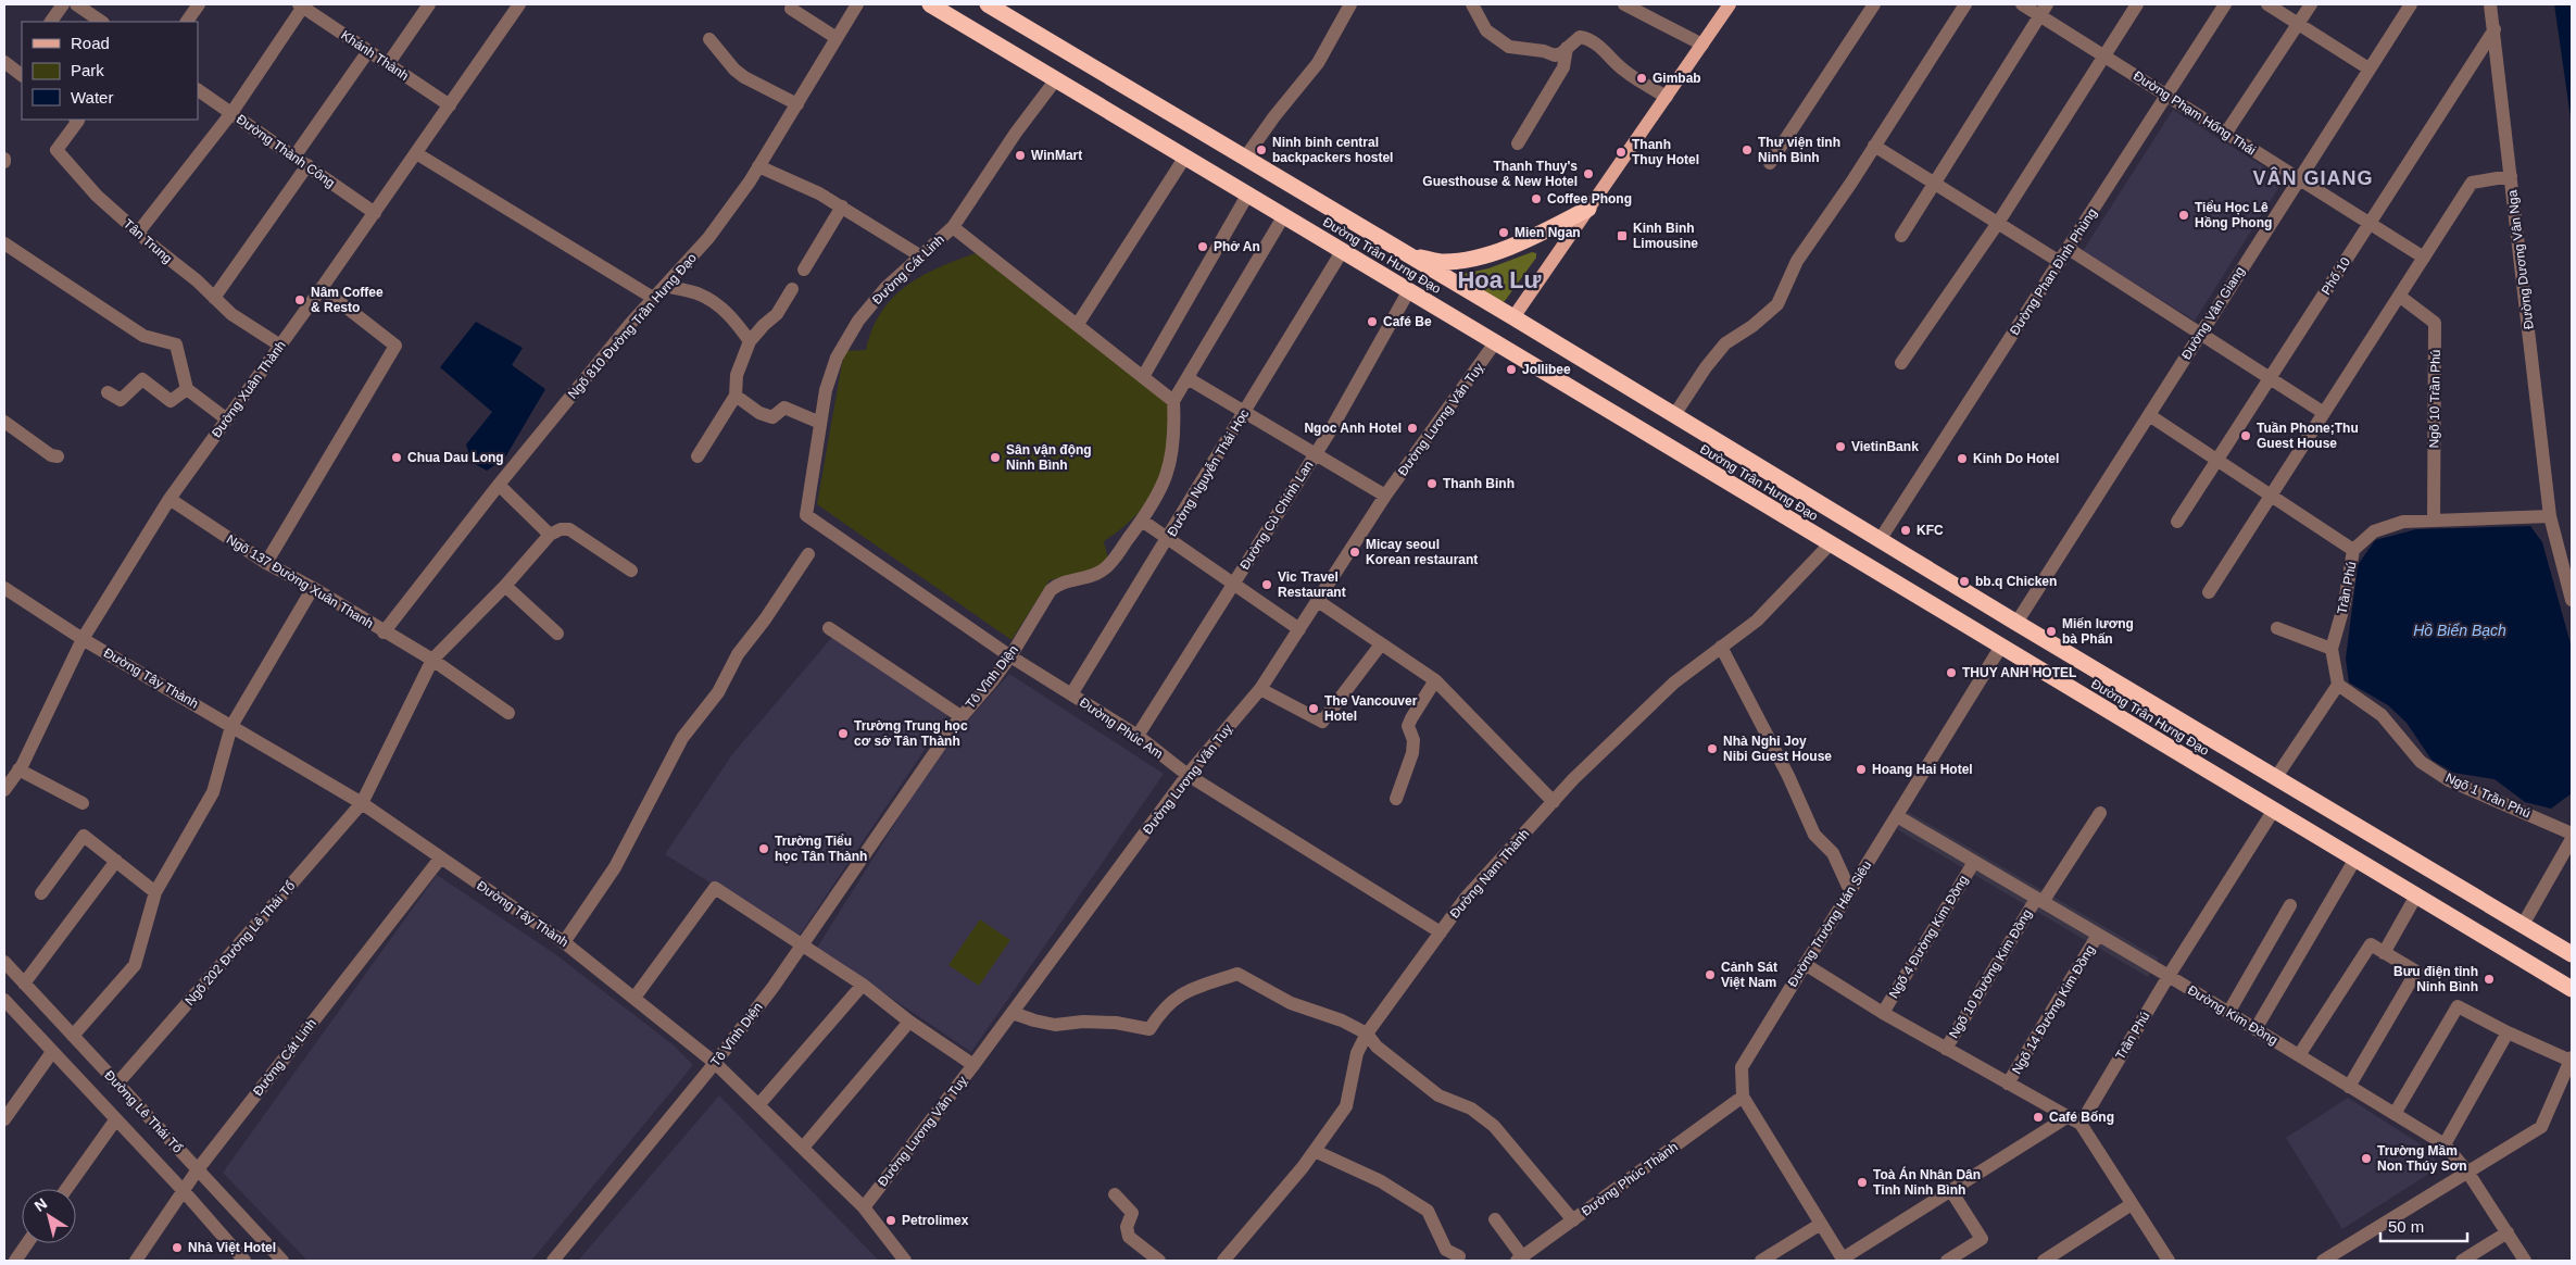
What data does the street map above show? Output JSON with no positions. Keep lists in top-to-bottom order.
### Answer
{
  "streets": {
    "highway": ["Đường Trân Hưng Đạo"],
    "street": [
      "Khánh Thành",
      "Đường Phạm Hống Thái",
      "Đường Thành Công",
      "Tân Trung",
      "Đường Dương Vân Nga",
      "Đường Cát Linh",
      "Đường Phan Đình Phùng",
      "Phố 10",
      "Đường Vân Giang",
      "Ngõ 810 Đường Trần Hưng Đạo",
      "Đường Xuân Thành",
      "Ngõ 10 Trần Phú",
      "Đường Lương Văn Tuỵ",
      "Đường Nguyễn Thái Học",
      "Đường Cù Chính Lan",
      "Ngõ 137 Đường Xuân Thanh",
      "Trần Phú",
      "Tô Vĩnh Diện",
      "Đường Tây Thành",
      "Đường Phúc Am",
      "Ngõ 1 Trần Phú",
      "Đường Nam Thành",
      "Đường Trường Hán Siêu",
      "Ngõ 4 Đường Kim Đồng",
      "Ngõ 202 Đường Lê Thái Tổ",
      "Ngõ 10 Đường Kim Đồng",
      "Ngõ 14 Đường Kim Đồng",
      "Đường Kim Đồng",
      "Đường Lê Thái Tổ",
      "Đường Phúc Thành"
    ]
  },
  "crossings": [
    ["Khánh Thành", "Đường Xuân Thành"],
    ["Đường Phạm Hống Thái", "Đường Phan Đình Phùng"],
    ["Đường Phạm Hống Thái", "Phố 10"],
    ["Đường Phạm Hống Thái", "Đường Vân Giang"],
    ["Đường Thành Công", "Đường Xuân Thành"],
    ["Tân Trung", "Đường Xuân Thành"],
    ["Đường Trân Hưng Đạo", "Đường Cát Linh"],
    ["Đường Trân Hưng Đạo", "Đường Phan Đình Phùng"],
    ["Đường Trân Hưng Đạo", "Đường Vân Giang"],
    ["Đường Trân Hưng Đạo", "Đường Lương Văn Tuỵ"],
    ["Đường Trân Hưng Đạo", "Đường Nguyễn Thái Học"],
    ["Đường Trân Hưng Đạo", "Đường Cù Chính Lan"],
    ["Đường Trân Hưng Đạo", "Trần Phú"],
    ["Đường Trân Hưng Đạo", "Đường Nam Thành"],
    ["Đường Trân Hưng Đạo", "Đường Trường Hán Siêu"],
    ["Đường Dương Vân Nga", "Phố 10"],
    ["Đường Dương Vân Nga", "Trần Phú"],
    ["Đường Cát Linh", "Đường Tây Thành"],
    ["Đường Cát Linh", "Đường Phúc Am"],
    ["Đường Cát Linh", "Đường Lê Thái Tổ"],
    ["Ngõ 810 Đường Trần Hưng Đạo", "Ngõ 137 Đường Xuân Thanh"],
    ["Đường Xuân Thành", "Ngõ 137 Đường Xuân Thanh"],
    ["Đường Xuân Thành", "Đường Tây Thành"],
    ["Ngõ 10 Trần Phú", "Trần Phú"],
    ["Đường Lương Văn Tuỵ", "Đường Tây Thành"],
    ["Đường Lương Văn Tuỵ", "Đường Phúc Am"],
    ["Đường Nguyễn Thái Học", "Đường Phúc Am"],
    ["Đường Cù Chính Lan", "Đường Phúc Am"],
    ["Ngõ 137 Đường Xuân Thanh", "Ngõ 202 Đường Lê Thái Tổ"],
    ["Trần Phú", "Ngõ 1 Trần Phú"],
    ["Trần Phú", "Đường Kim Đồng"],
    ["Tô Vĩnh Diện", "Đường Tây Thành"],
    ["Tô Vĩnh Diện", "Đường Phúc Am"],
    ["Đường Tây Thành", "Ngõ 202 Đường Lê Thái Tổ"],
    ["Đường Phúc Am", "Đường Nam Thành"],
    ["Đường Trường Hán Siêu", "Đường Kim Đồng"],
    ["Đường Trường Hán Siêu", "Đường Phúc Thành"],
    ["Ngõ 4 Đường Kim Đồng", "Đường Kim Đồng"],
    ["Ngõ 202 Đường Lê Thái Tổ", "Đường Lê Thái Tổ"],
    ["Ngõ 10 Đường Kim Đồng", "Đường Kim Đồng"],
    ["Ngõ 14 Đường Kim Đồng", "Đường Kim Đồng"]
  ],
  "districts": ["VÂN GIANG", "Hoa Lư"],
  "water": ["Hồ Biển Bạch"],
  "places": {
    "other": [
      "Gimbab",
      "Ninh binh central backpackers hostel",
      "Thư viện tỉnh Ninh Bình",
      "Thanh Thuy Hotel",
      "WinMart",
      "Thanh Thuy's Guesthouse & New Hotel",
      "Coffee Phong",
      "Tiểu Học Lê Hồng Phong",
      "Mien Ngan",
      "Phở An",
      "Nâm Coffee & Resto",
      "Café Be",
      "Jollibee",
      "Ngoc Anh Hotel",
      "Tuần Phone;Thu Guest House",
      "VietinBank",
      "Chua Dau Long",
      "Sân vận động Ninh Bình",
      "Kinh Do Hotel",
      "Thanh Binh",
      "KFC",
      "Micay seoul Korean restaurant",
      "bb.q Chicken",
      "Vic Travel Restaurant",
      "Miến lương bà Phấn",
      "THUY ANH HOTEL",
      "The Vancouver Hotel",
      "Trường Trung học cơ sở Tân Thành",
      "Nhà Nghỉ Joy Nibi Guest House",
      "Hoang Hai Hotel",
      "Trường Tiểu học Tân Thành",
      "Cảnh Sát Việt Nam",
      "Bưu điện tỉnh Ninh Bình",
      "Café Bống",
      "Trường Mầm Non Thúy Sơn",
      "Toà Án Nhân Dân Tỉnh Ninh Bình",
      "Petrolimex",
      "Nhà Việt Hotel"
    ],
    "transit": ["Kinh Binh Limousine"]
  },
  "legend": ["Road", "Park", "Water"],
  "scale_bar": "50 m",
  "north": "top left"
}
